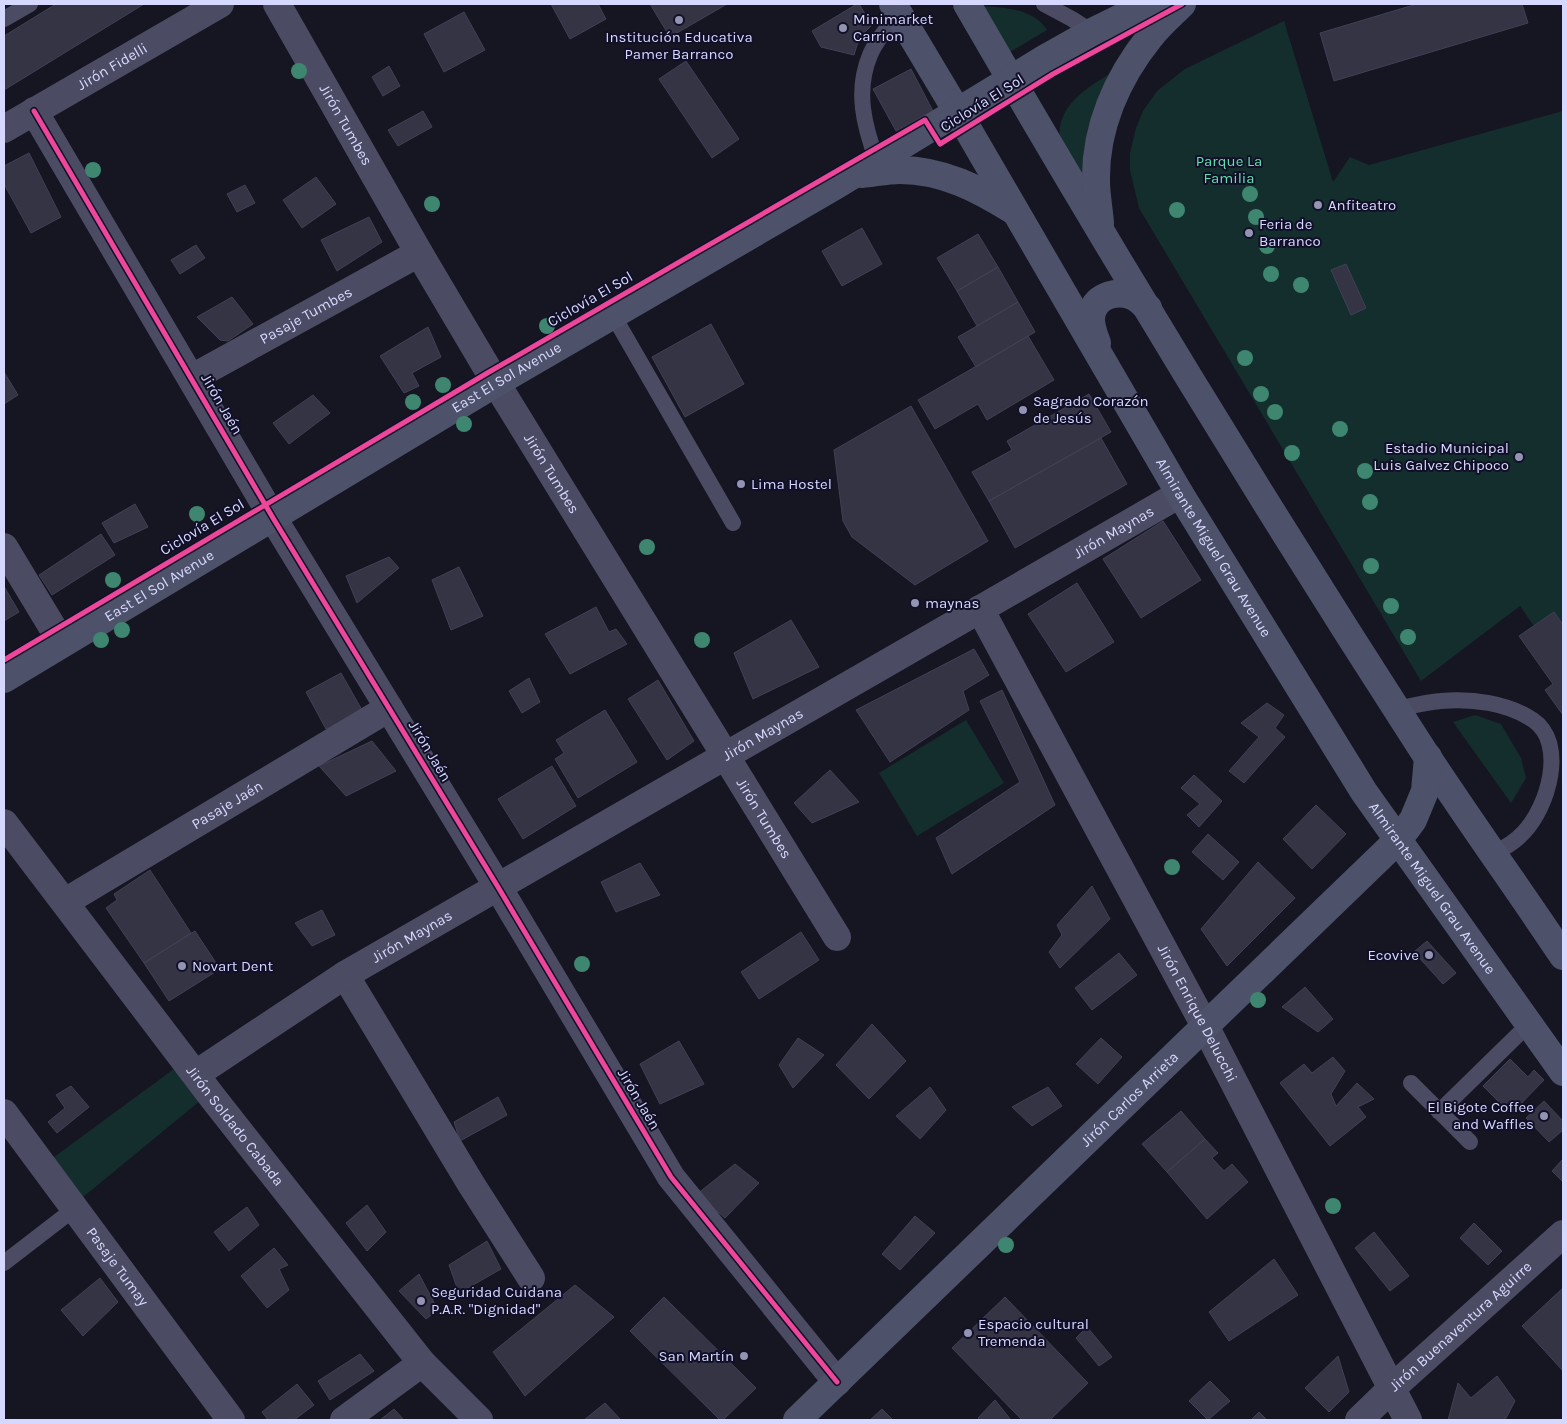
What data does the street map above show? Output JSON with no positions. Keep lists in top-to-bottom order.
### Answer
{
  "streets": {
    "main road": ["East El Sol Avenue", "Almirante Miguel Grau Avenue", "Jirón Carlos Arrieta"],
    "street": [
      "Jirón Fidelli",
      "Jirón Tumbes",
      "Pasaje Tumbes",
      "Jirón Jaén",
      "Jirón Maynas",
      "Pasaje Jaén",
      "Jirón Enrique Delucchi",
      "Jirón Soldado Cabada",
      "Pasaje Tumay",
      "Jirón Buenaventura Aguirre"
    ],
    "cycle path": ["Ciclovía El Sol"]
  },
  "crossings": [
    ["Jirón Fidelli", "Jirón Jaén"],
    ["Jirón Tumbes", "Pasaje Tumbes"],
    ["Jirón Tumbes", "East El Sol Avenue"],
    ["Jirón Tumbes", "Jirón Maynas"],
    ["Pasaje Tumbes", "Jirón Jaén"],
    ["East El Sol Avenue", "Jirón Jaén"],
    ["East El Sol Avenue", "Almirante Miguel Grau Avenue"],
    ["Jirón Jaén", "Jirón Maynas"],
    ["Jirón Jaén", "Pasaje Jaén"],
    ["Jirón Jaén", "Jirón Carlos Arrieta"],
    ["Jirón Maynas", "Almirante Miguel Grau Avenue"],
    ["Jirón Maynas", "Jirón Enrique Delucchi"],
    ["Jirón Maynas", "Jirón Soldado Cabada"],
    ["Almirante Miguel Grau Avenue", "Jirón Carlos Arrieta"],
    ["Pasaje Jaén", "Jirón Soldado Cabada"],
    ["Jirón Enrique Delucchi", "Jirón Carlos Arrieta"],
    ["Jirón Enrique Delucchi", "Jirón Buenaventura Aguirre"]
  ],
  "parks": ["Parque La Familia"],
  "places": [
    "Institución Educativa Pamer Barranco",
    "Minimarket Carrion",
    "Anfiteatro",
    "Feria de Barranco",
    "Sagrado Corazón de Jesús",
    "Estadio Municipal Luis Galvez Chipoco",
    "Lima Hostel",
    "maynas",
    "Ecovive",
    "Novart Dent",
    "El Bigote Coffee and Waffles",
    "Seguridad Cuidana P.A.R. \"Dignidad\"",
    "Espacio cultural Tremenda",
    "San Martín"
  ]
}
